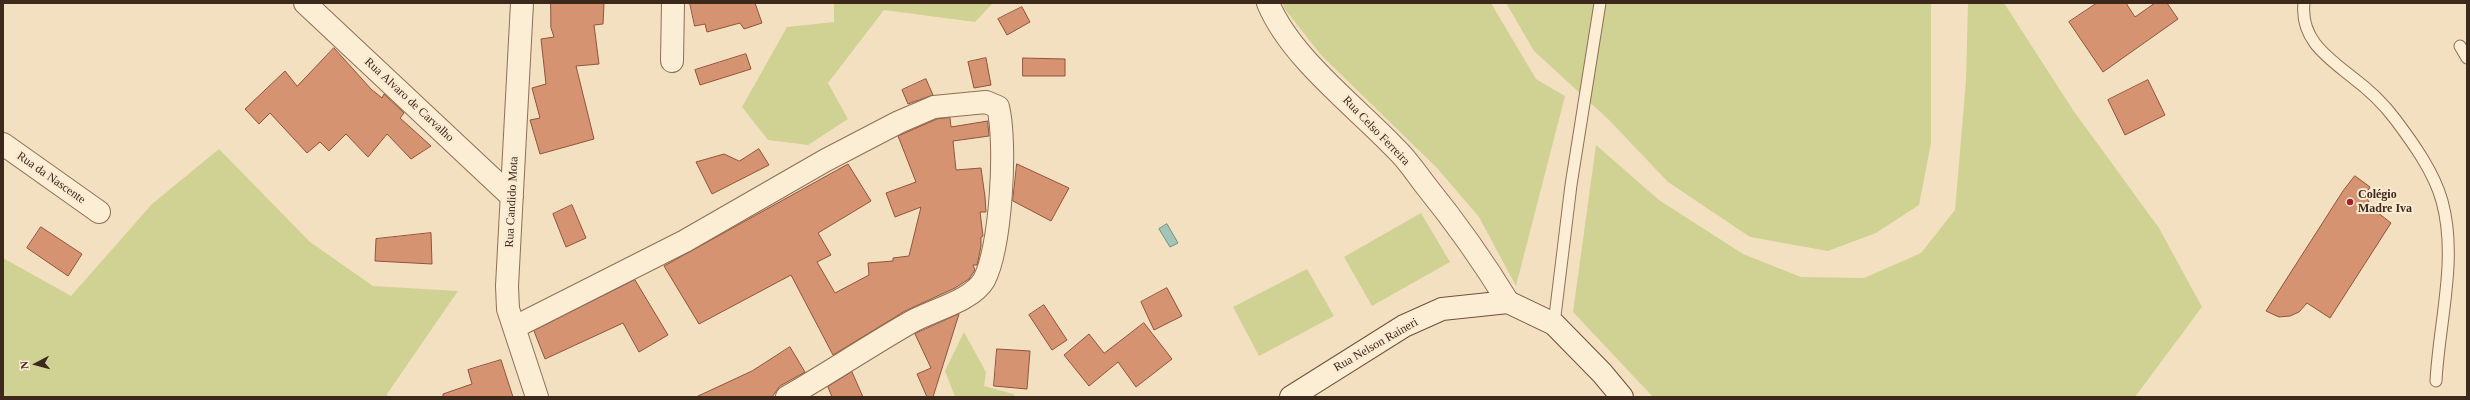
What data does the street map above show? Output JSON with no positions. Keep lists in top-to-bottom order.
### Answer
{
  "streets": {
    "street": [
      "Rua Alvaro de Carvalho",
      "Rua Celso Ferreira",
      "Rua da Nascente",
      "Rua Candido Mota",
      "Rua Nelson Raineri"
    ]
  },
  "crossings": [
    ["Rua Alvaro de Carvalho", "Rua Candido Mota"],
    ["Rua Celso Ferreira", "Rua Nelson Raineri"]
  ],
  "places": ["Colégio Madre Iva"],
  "north": "left"
}
